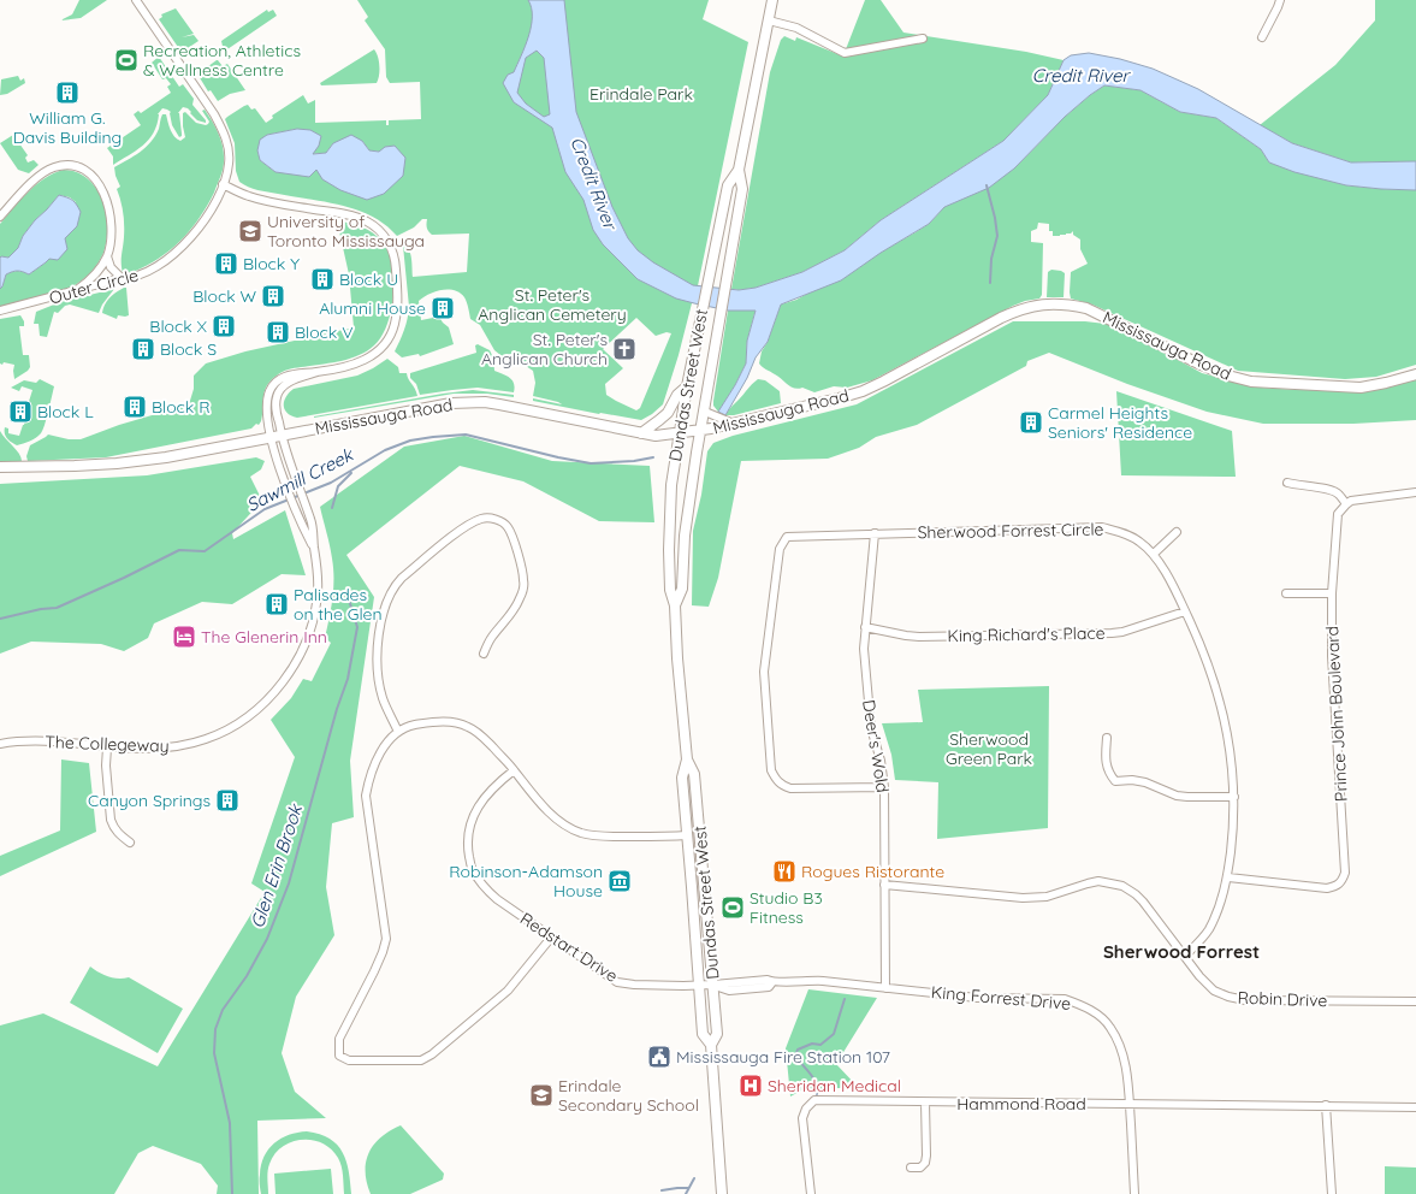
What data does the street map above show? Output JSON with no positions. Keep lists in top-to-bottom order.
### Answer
{
  "streets": {
    "main road": ["Mississauga Road", "Dundas Street West"],
    "street": [
      "Outer Circle",
      "Sherwood Forrest Circle",
      "King Richard's Place",
      "Prince John Boulevard",
      "The Collegeway",
      "Deer's Wold",
      "Redstart Drive",
      "King Forrest Drive",
      "Robin Drive",
      "Hammond Road"
    ]
  },
  "crossings": [
    ["Outer Circle", "The Collegeway"],
    ["Mississauga Road", "Dundas Street West"],
    ["Mississauga Road", "The Collegeway"],
    ["Dundas Street West", "Redstart Drive"],
    ["Dundas Street West", "King Forrest Drive"],
    ["Sherwood Forrest Circle", "King Richard's Place"],
    ["Sherwood Forrest Circle", "Prince John Boulevard"],
    ["Sherwood Forrest Circle", "Deer's Wold"],
    ["Sherwood Forrest Circle", "Robin Drive"],
    ["King Richard's Place", "Deer's Wold"],
    ["Deer's Wold", "King Forrest Drive"],
    ["Deer's Wold", "Robin Drive"],
    ["Redstart Drive", "King Forrest Drive"],
    ["King Forrest Drive", "Hammond Road"]
  ],
  "districts": ["Sherwood Forrest"],
  "water": ["Credit River", "Sawmill Creek", "Glen Erin Brook"],
  "parks": ["Erindale Park", "St. Peter's Anglican Cemetery", "Sherwood Green Park"],
  "places": {
    "sports": ["Recreation, Athletics & Wellness Centre", "Studio B3 Fitness"],
    "building": [
      "William G. Davis Building",
      "Block Y",
      "Block U",
      "Block W",
      "Alumni House",
      "Block X",
      "Block V",
      "Block S",
      "Block R",
      "Block L",
      "Carmel Heights Seniors' Residence",
      "Palisades on the Glen",
      "Canyon Springs"
    ],
    "school or university": ["University of Toronto Mississauga", "Erindale Secondary School"],
    "church": ["St. Peter's Anglican Church"],
    "hotel": ["The Glenerin Inn"],
    "restaurant": ["Rogues Ristorante"],
    "museum": ["Robinson-Adamson House"],
    "public building": ["Mississauga Fire Station 107"],
    "hospital": ["Sheridan Medical"]
  }
}
